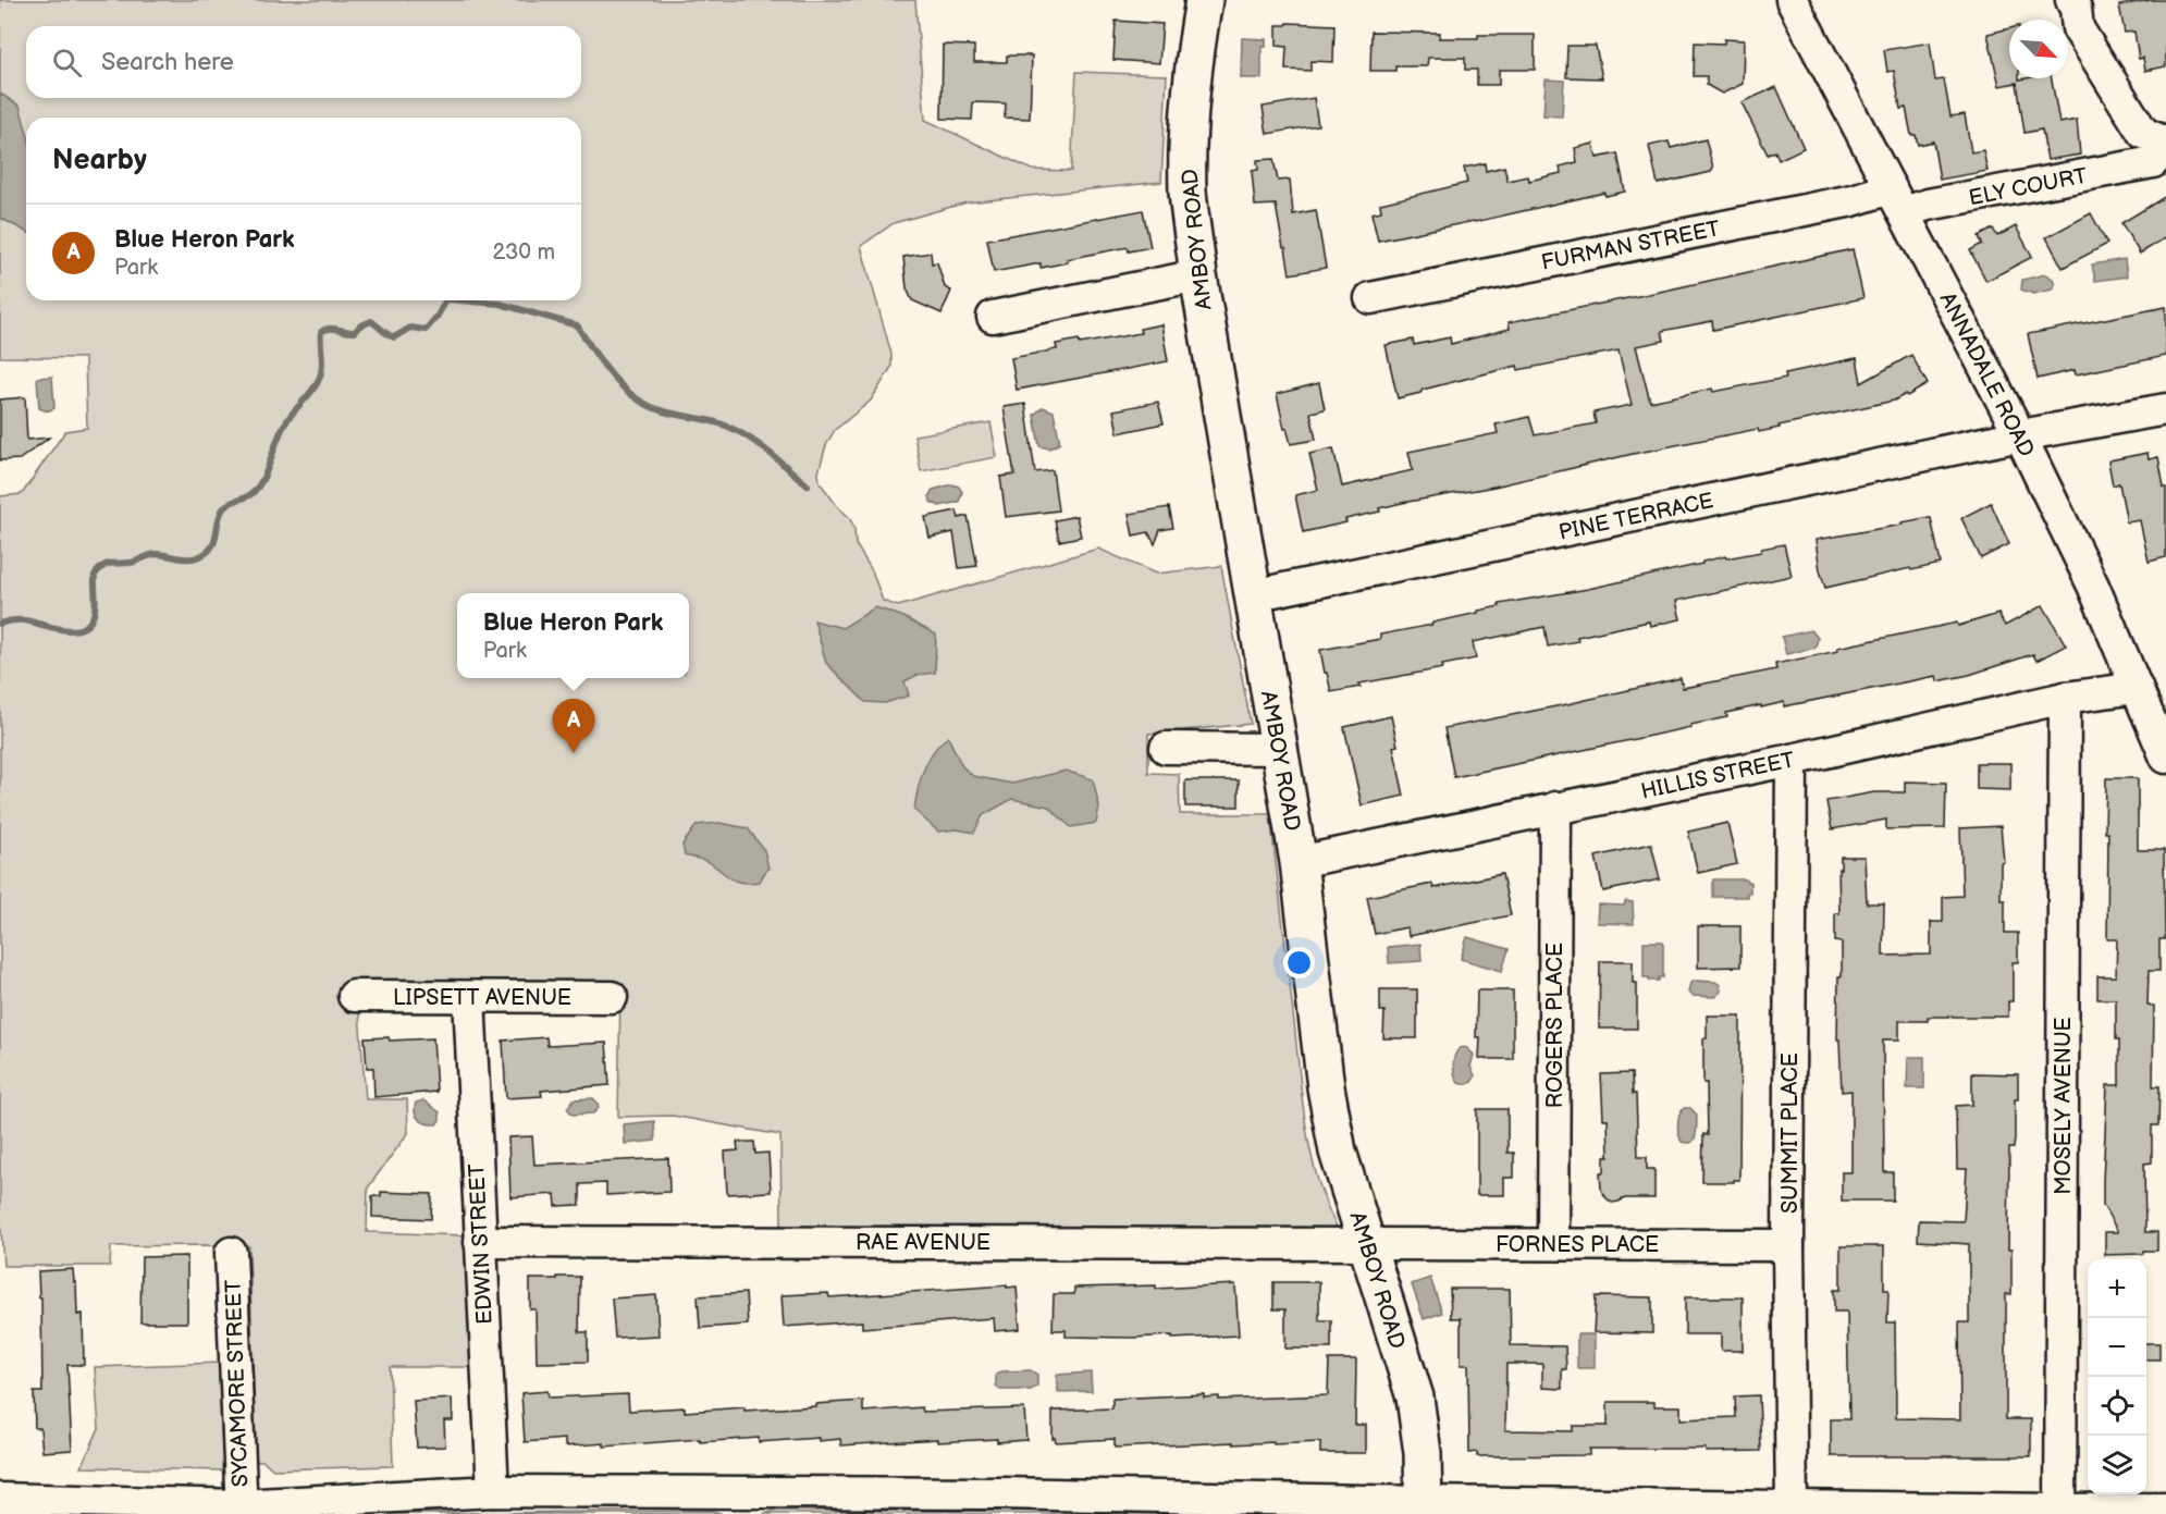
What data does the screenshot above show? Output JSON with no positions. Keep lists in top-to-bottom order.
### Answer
{
  "streets": {
    "main road": ["AMBOY ROAD"],
    "street": [
      "ELY COURT",
      "FURMAN STREET",
      "ANNADALE ROAD",
      "PINE TERRACE",
      "HILLIS STREET",
      "LIPSETT AVENUE",
      "ROGERS PLACE",
      "MOSELY AVENUE",
      "SUMMIT PLACE",
      "RAE AVENUE",
      "EDWIN STREET",
      "FORNES PLACE",
      "SYCAMORE STREET"
    ]
  },
  "crossings": [
    ["ELY COURT", "FURMAN STREET"],
    ["ELY COURT", "ANNADALE ROAD"],
    ["AMBOY ROAD", "PINE TERRACE"],
    ["AMBOY ROAD", "HILLIS STREET"],
    ["AMBOY ROAD", "RAE AVENUE"],
    ["AMBOY ROAD", "FORNES PLACE"],
    ["FURMAN STREET", "ANNADALE ROAD"],
    ["ANNADALE ROAD", "PINE TERRACE"],
    ["ANNADALE ROAD", "HILLIS STREET"],
    ["HILLIS STREET", "ROGERS PLACE"],
    ["HILLIS STREET", "MOSELY AVENUE"],
    ["HILLIS STREET", "SUMMIT PLACE"],
    ["LIPSETT AVENUE", "EDWIN STREET"],
    ["ROGERS PLACE", "FORNES PLACE"],
    ["SUMMIT PLACE", "FORNES PLACE"],
    ["RAE AVENUE", "EDWIN STREET"],
    ["RAE AVENUE", "FORNES PLACE"]
  ],
  "north": "bottom right",
  "page": {
    "search": "Search here",
    "heading": "Nearby",
    "list": [
      {
        "mark": "A",
        "name": "Blue Heron Park",
        "note": "Park",
        "value": "230 m"
      }
    ],
    "popup": ["Blue Heron Park", "Park"],
    "pins": "A",
    "map_buttons": ["+", "−"]
  }
}
